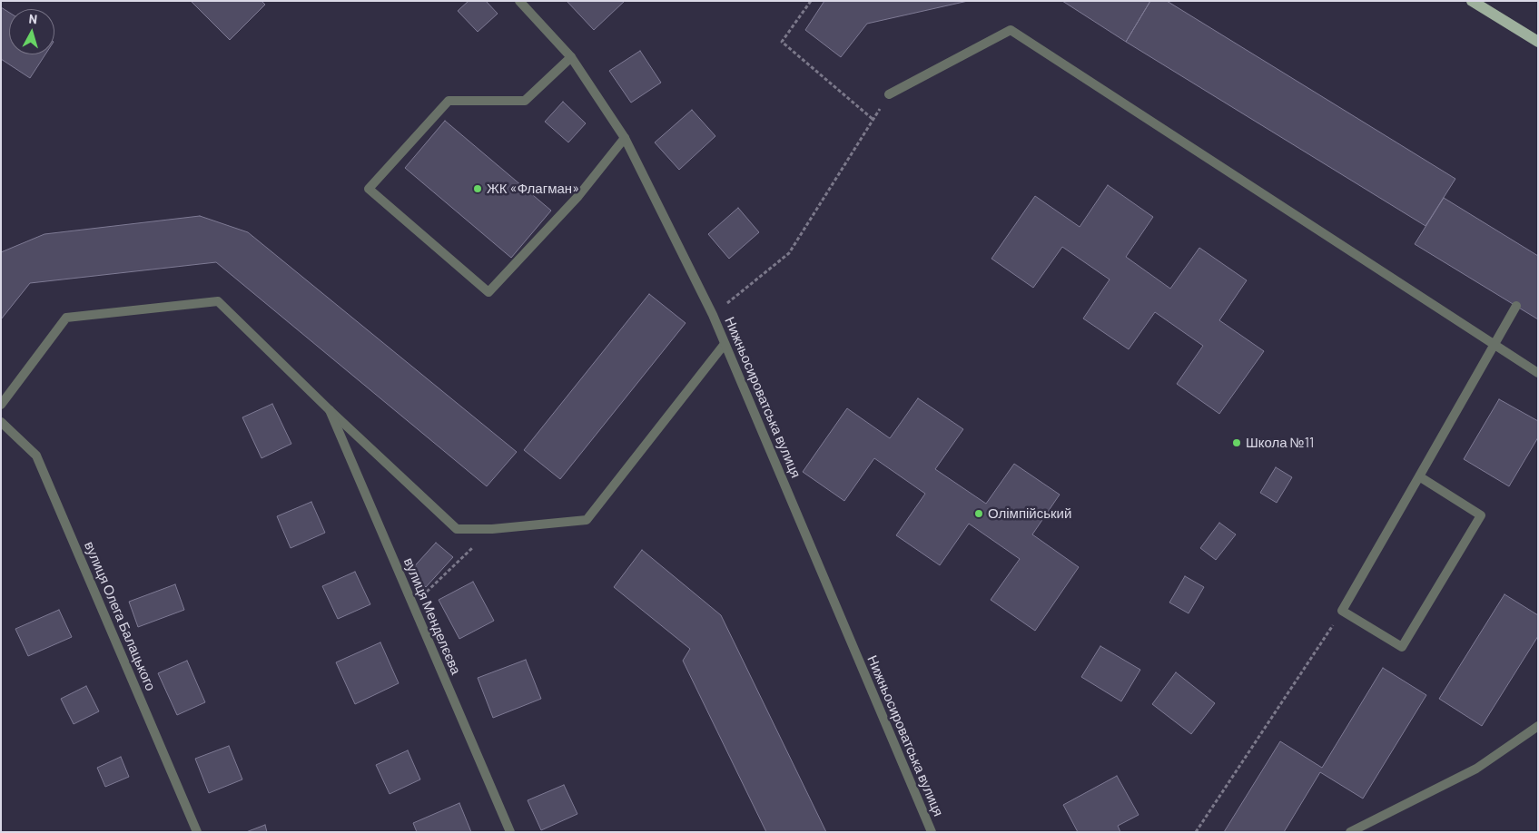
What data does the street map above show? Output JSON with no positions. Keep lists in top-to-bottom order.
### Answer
{
  "streets": {
    "street": ["Нижньосироватська вулиця", "вулиця Олега Балацького", "вулиця Менделєєва"]
  },
  "places": ["ЖК «Флагман»", "Школа №11", "Олімпійський"],
  "north": "top"
}
